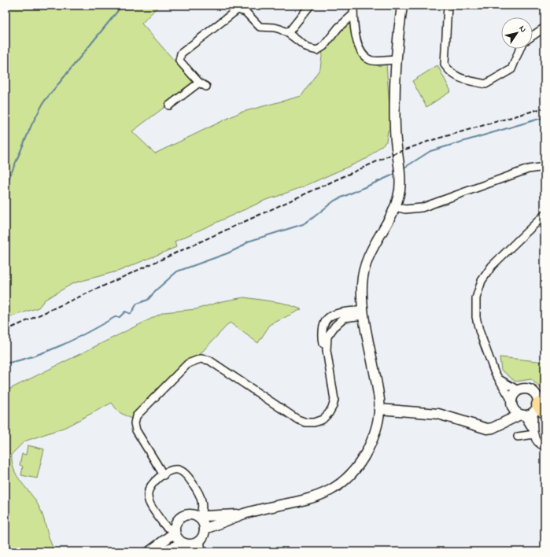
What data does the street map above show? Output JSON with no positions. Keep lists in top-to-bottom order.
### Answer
{
  "north": "top right"
}
